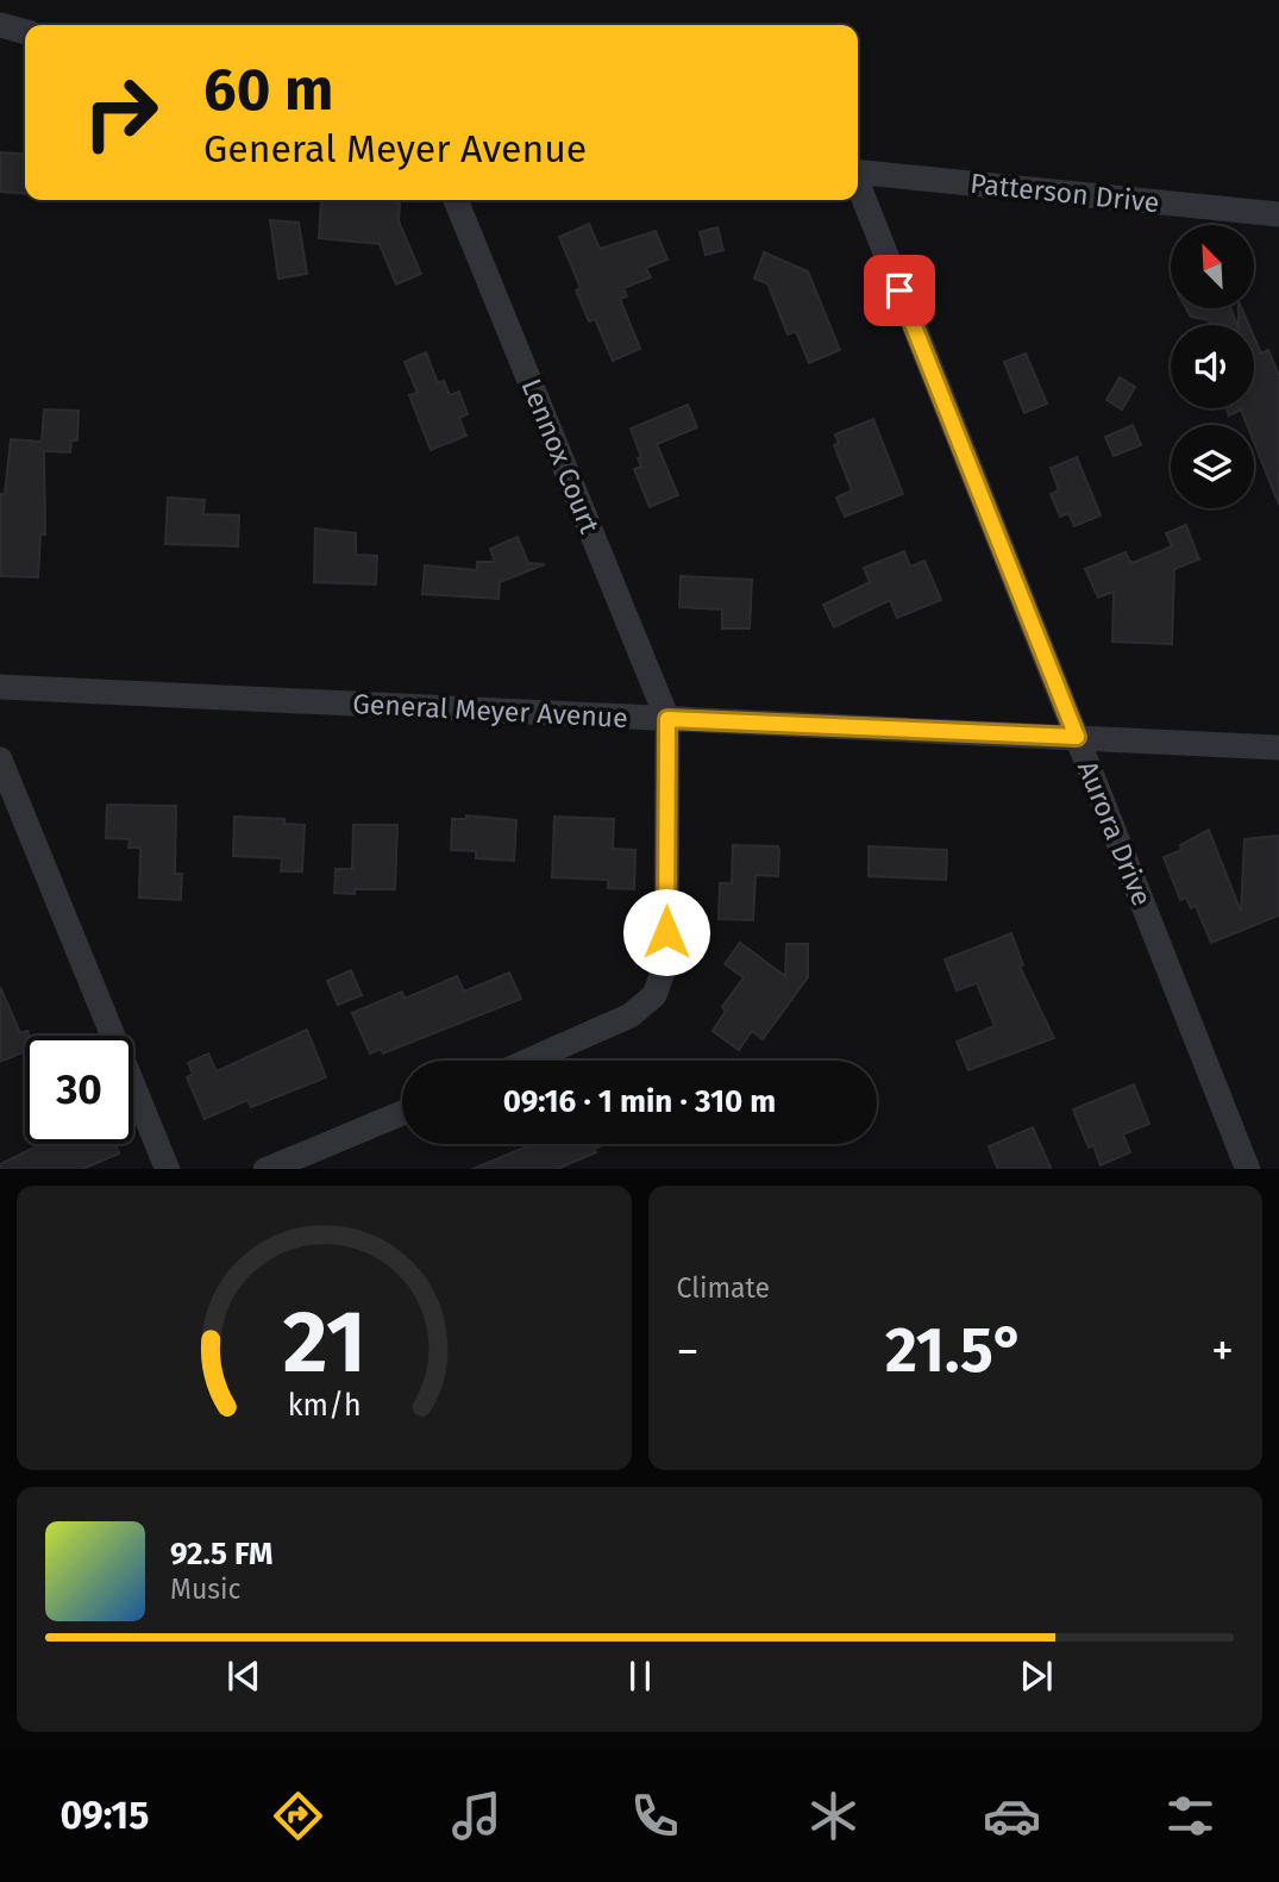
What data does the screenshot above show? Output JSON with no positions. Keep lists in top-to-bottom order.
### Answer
{
  "streets": {
    "street": [
      "Patterson Drive",
      "Lennox Court",
      "General Meyer Avenue",
      "Aurora Drive"
    ]
  },
  "crossings": [
    ["Lennox Court", "General Meyer Avenue"],
    ["General Meyer Avenue", "Aurora Drive"]
  ],
  "north": "top left",
  "page": {
    "turn": ["60 m", "General Meyer Avenue"],
    "limit": "30",
    "trip": "09:16 · 1 min · 310 m",
    "tile": "Climate",
    "heat": ["−", "21.5°", "+"],
    "song": ["92.5 FM", "Music"],
    "tabs": "09:15",
    "gauge": ["21", "km/h"]
  }
}
